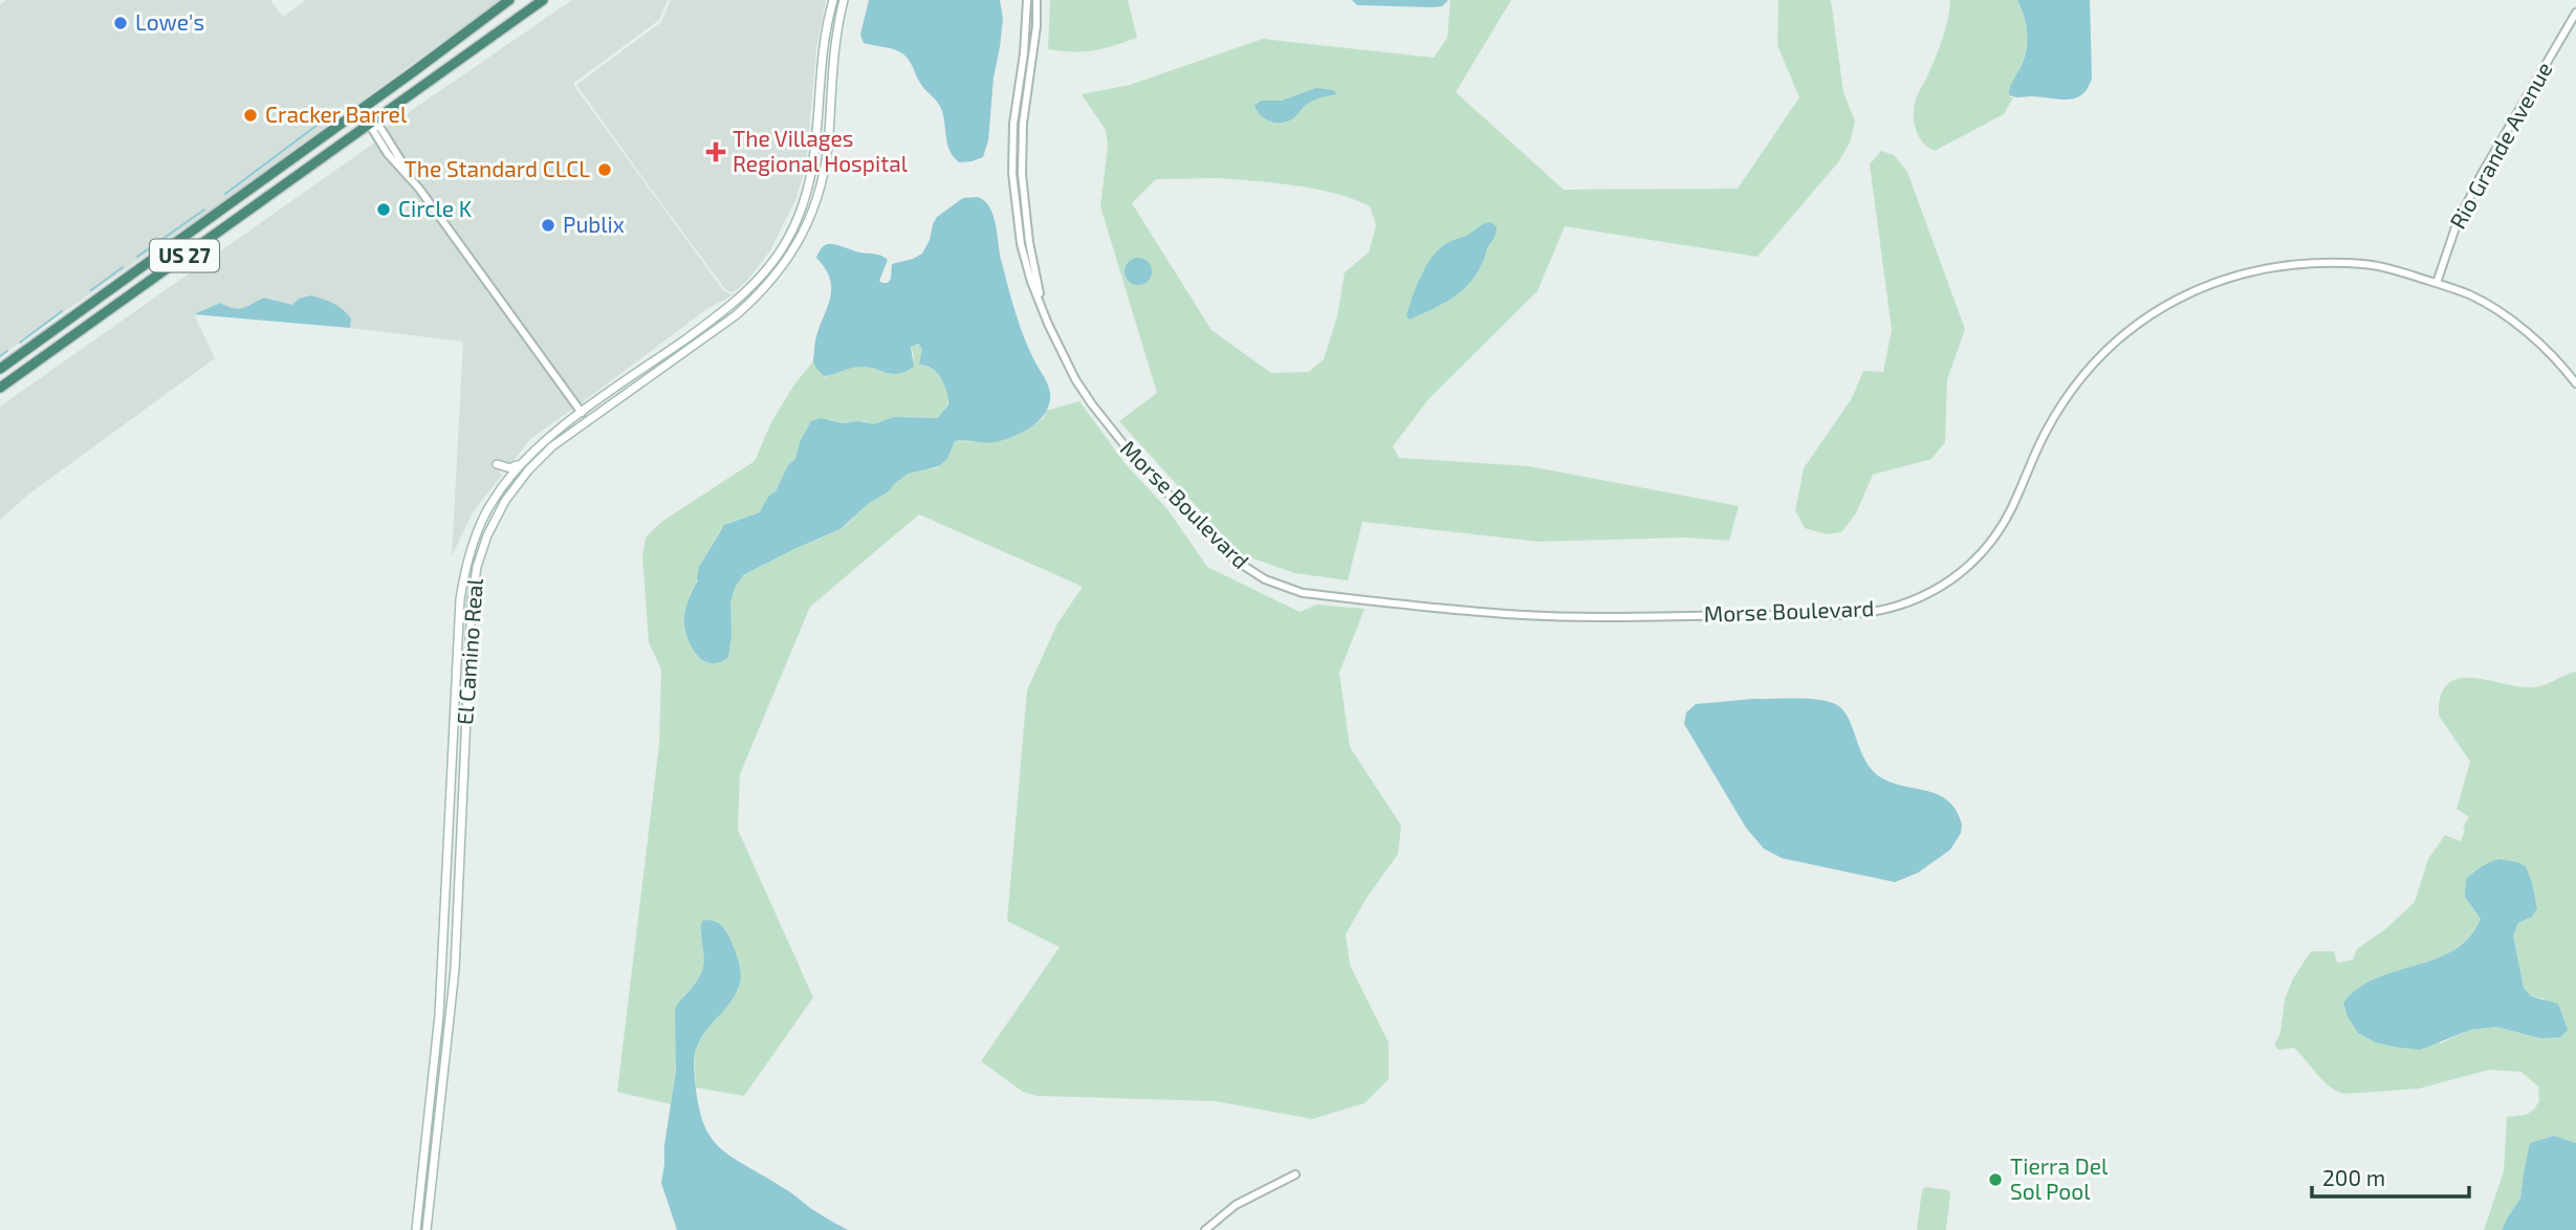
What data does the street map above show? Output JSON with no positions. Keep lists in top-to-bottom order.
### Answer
{
  "streets": {
    "highway": ["US 27"],
    "main road": ["El Camino Real"],
    "street": ["Rio Grande Avenue", "Morse Boulevard"]
  },
  "crossings": [
    ["Rio Grande Avenue", "Morse Boulevard"]
  ],
  "places": {
    "other": [
      "Lowe's",
      "Cracker Barrel",
      "The Standard CLCL",
      "Circle K",
      "Publix",
      "Tierra Del Sol Pool"
    ],
    "health": ["The Villages Regional Hospital"]
  },
  "scale_bar": "200 m"
}
